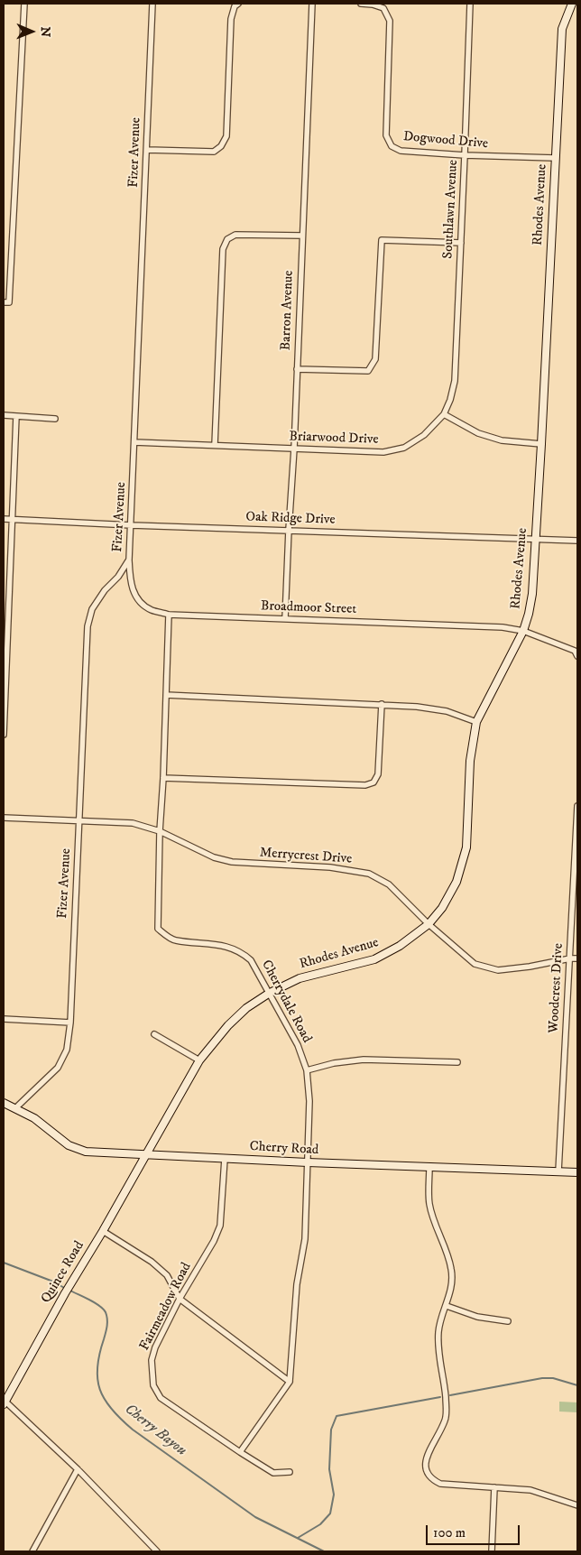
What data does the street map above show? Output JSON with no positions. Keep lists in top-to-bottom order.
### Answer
{
  "streets": {
    "main road": ["Rhodes Avenue", "Cherry Road", "Quince Road"],
    "street": [
      "Dogwood Drive",
      "Fizer Avenue",
      "Southlawn Avenue",
      "Barron Avenue",
      "Briarwood Drive",
      "Oak Ridge Drive",
      "Broadmoor Street",
      "Merrycrest Drive",
      "Woodcrest Drive",
      "Cherrydale Road",
      "Fairmeadow Road"
    ]
  },
  "crossings": [
    ["Dogwood Drive", "Rhodes Avenue"],
    ["Dogwood Drive", "Southlawn Avenue"],
    ["Fizer Avenue", "Briarwood Drive"],
    ["Fizer Avenue", "Oak Ridge Drive"],
    ["Fizer Avenue", "Broadmoor Street"],
    ["Fizer Avenue", "Merrycrest Drive"],
    ["Fizer Avenue", "Cherry Road"],
    ["Rhodes Avenue", "Oak Ridge Drive"],
    ["Rhodes Avenue", "Broadmoor Street"],
    ["Rhodes Avenue", "Merrycrest Drive"],
    ["Rhodes Avenue", "Cherrydale Road"],
    ["Rhodes Avenue", "Cherry Road"],
    ["Rhodes Avenue", "Quince Road"],
    ["Southlawn Avenue", "Briarwood Drive"],
    ["Barron Avenue", "Briarwood Drive"],
    ["Barron Avenue", "Oak Ridge Drive"],
    ["Barron Avenue", "Broadmoor Street"],
    ["Broadmoor Street", "Cherrydale Road"],
    ["Merrycrest Drive", "Woodcrest Drive"],
    ["Merrycrest Drive", "Cherrydale Road"],
    ["Woodcrest Drive", "Cherry Road"],
    ["Cherrydale Road", "Cherry Road"],
    ["Cherry Road", "Quince Road"],
    ["Cherry Road", "Fairmeadow Road"]
  ],
  "water": ["Cherry Bayou"],
  "scale_bar": "100 m",
  "north": "right"
}
